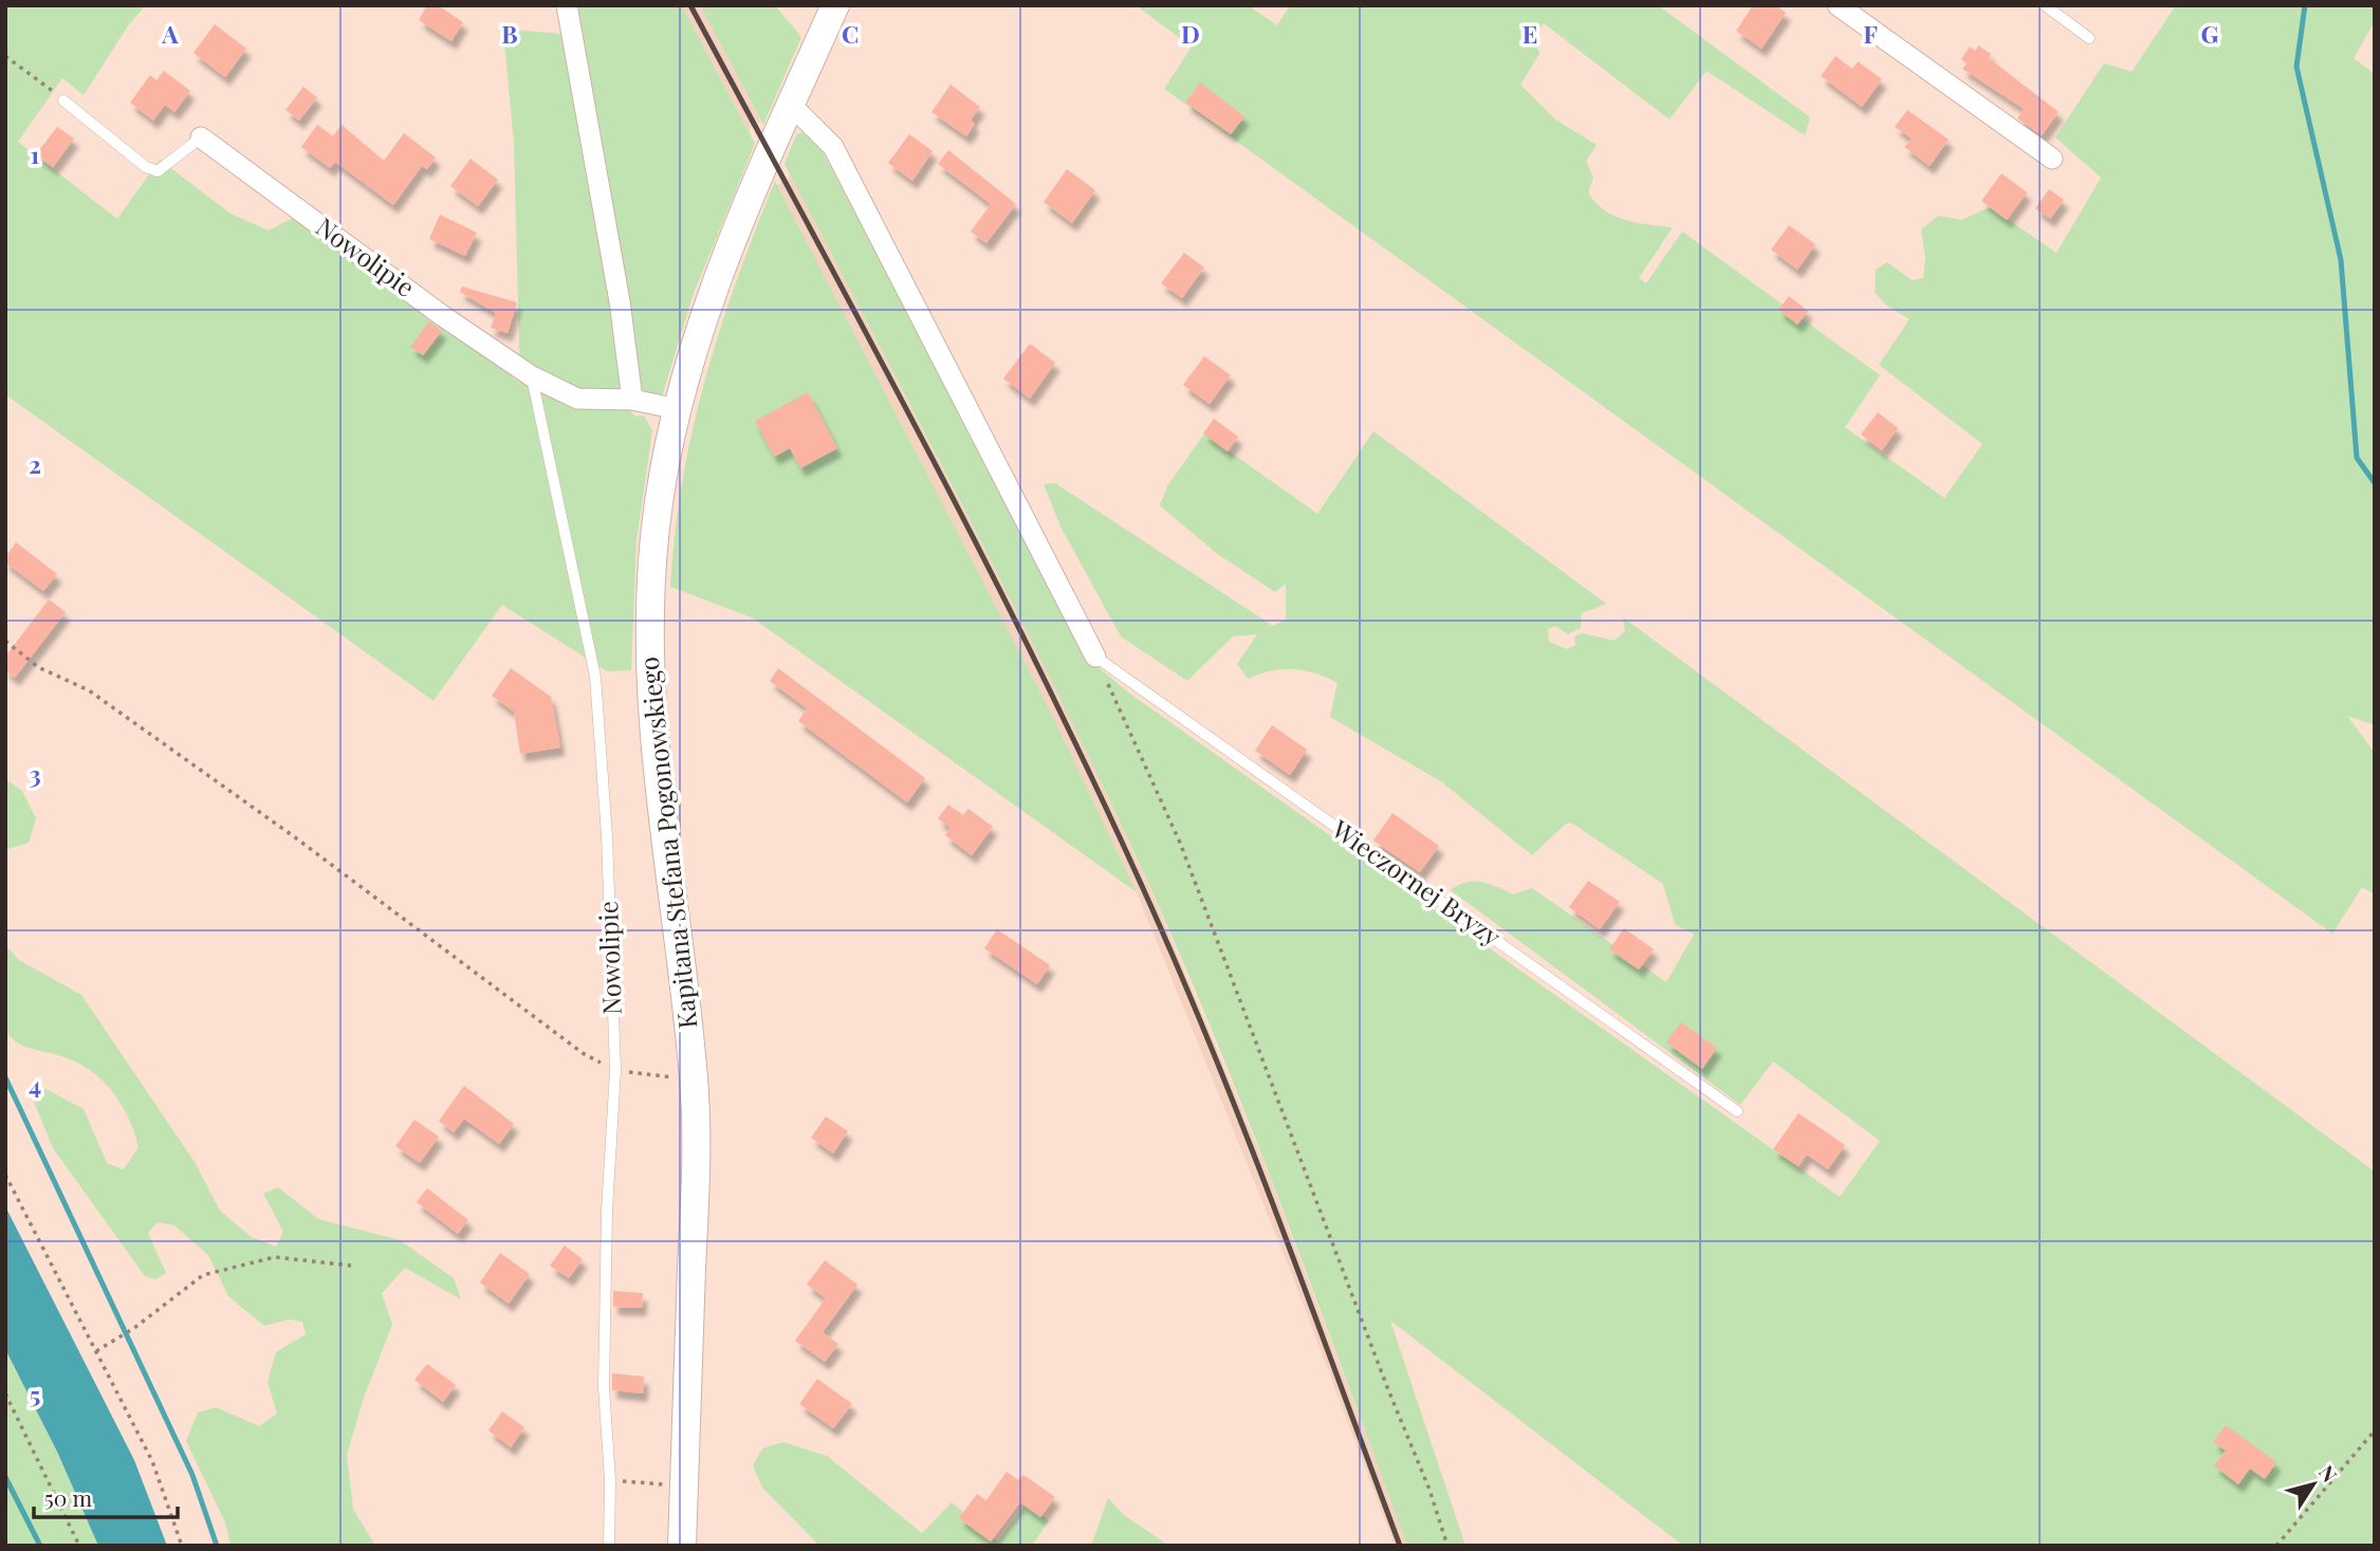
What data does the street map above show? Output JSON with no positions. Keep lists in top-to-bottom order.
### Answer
{
  "streets": {
    "main road": ["Kapitana Stefana Pogonowskiego"],
    "street": ["Nowolipie"],
    "lane": ["Wieczornej Bryzy"]
  },
  "crossings": [
    ["Nowolipie", "Kapitana Stefana Pogonowskiego"]
  ],
  "scale_bar": "50 m",
  "north": "top right",
  "grid": {
    "columns": [
      "A",
      "B",
      "C",
      "D",
      "E",
      "F",
      "G"
    ],
    "rows": [
      "1",
      "2",
      "3",
      "4",
      "5"
    ]
  }
}
